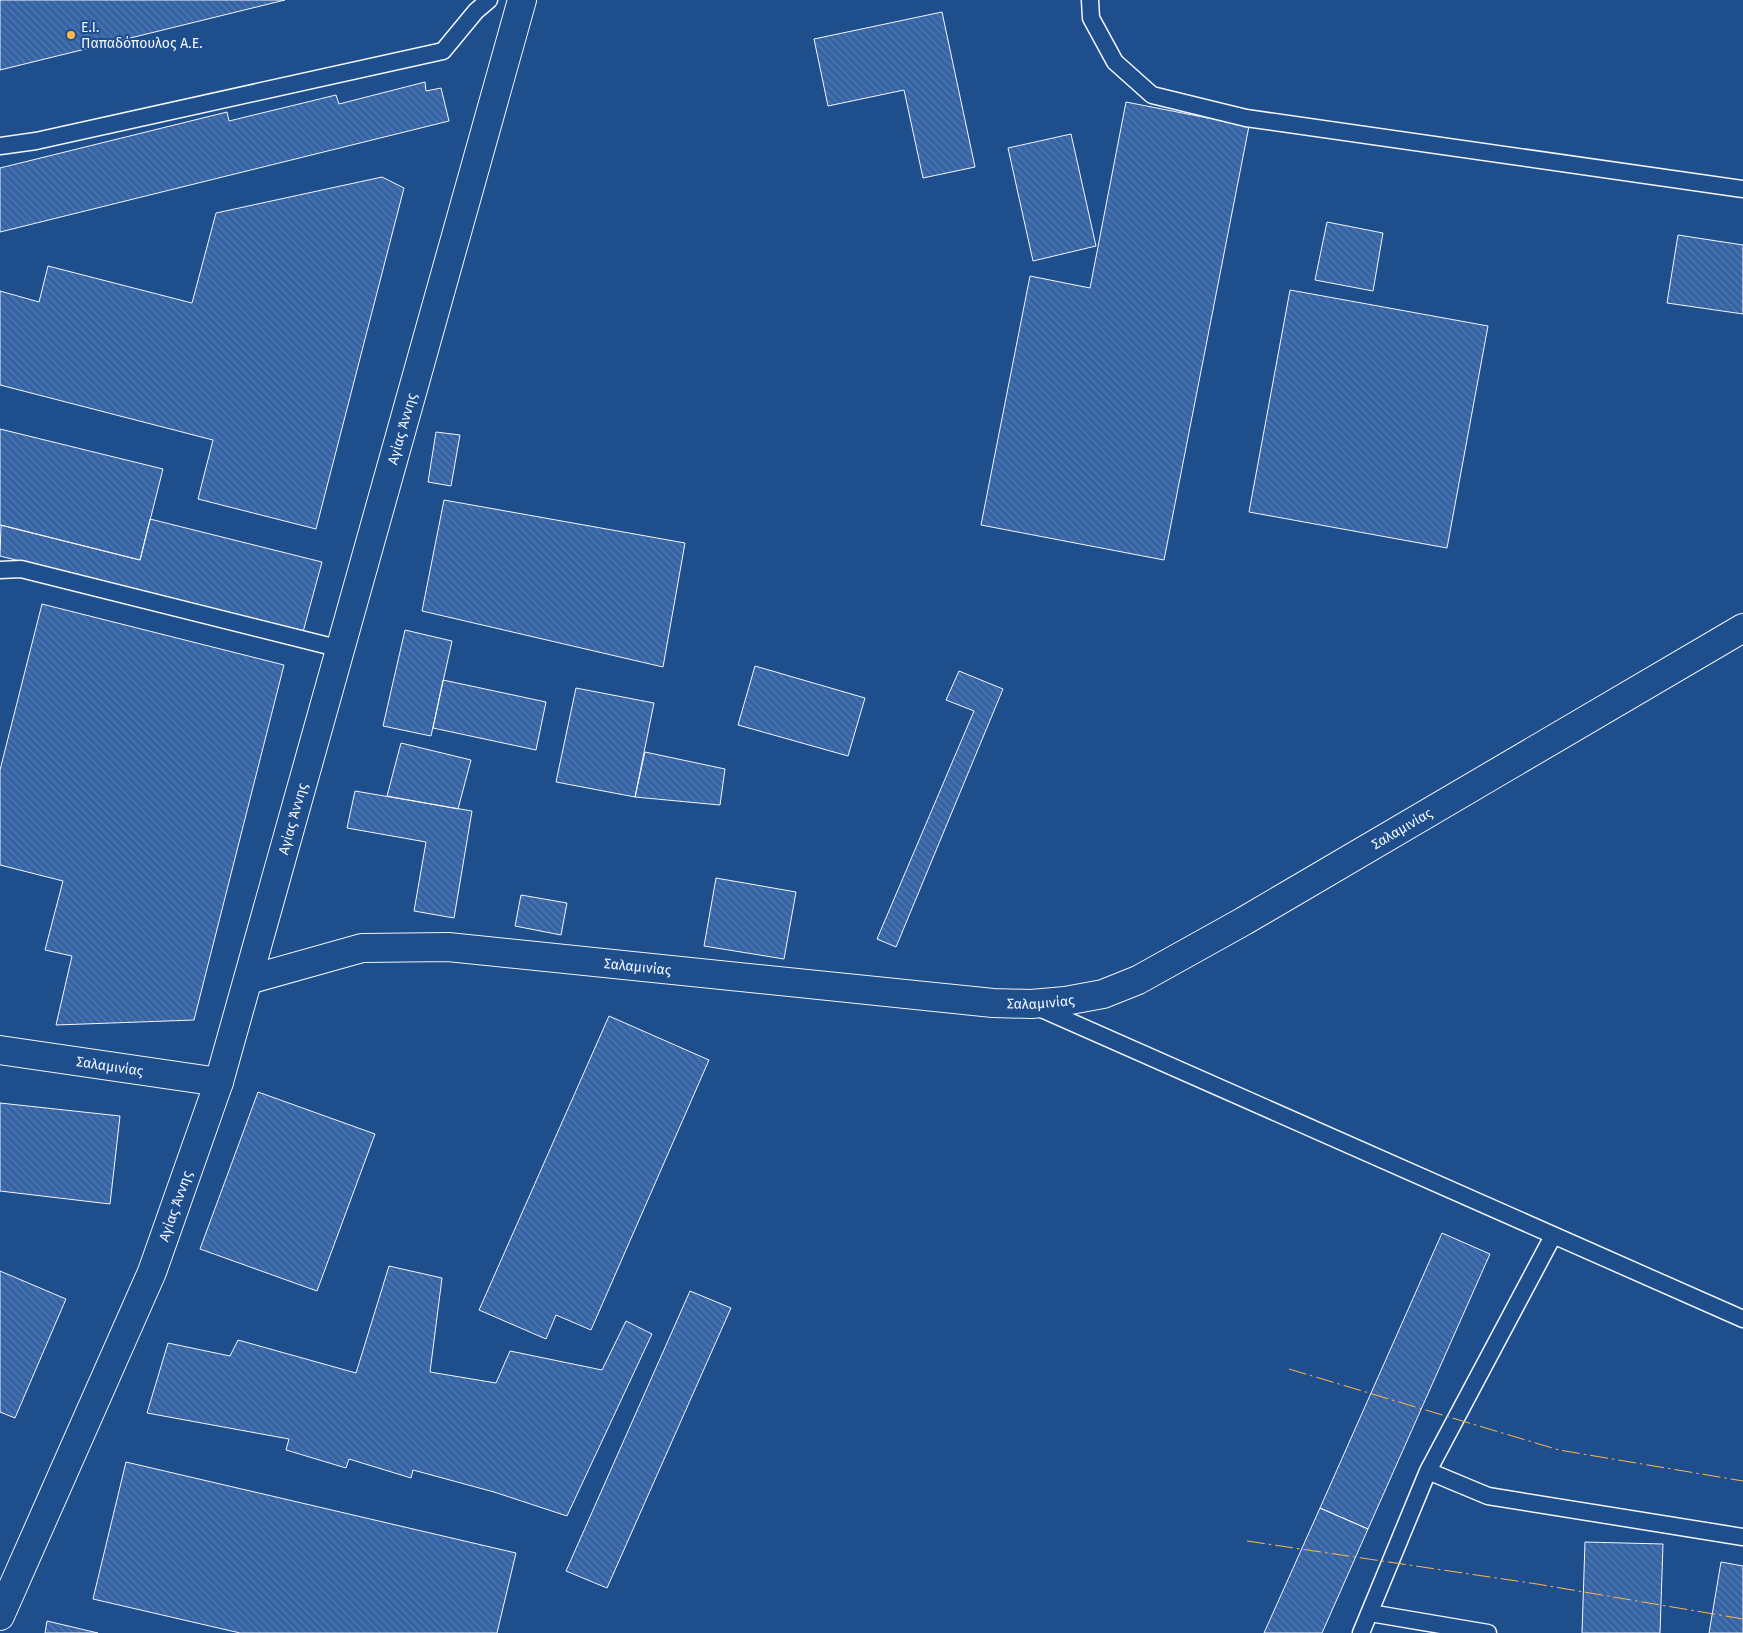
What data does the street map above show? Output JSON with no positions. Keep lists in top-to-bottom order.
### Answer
{
  "streets": {
    "street": ["Αγίας Άννης", "Σαλαμινίας"]
  },
  "crossings": [
    ["Αγίας Άννης", "Σαλαμινίας"]
  ],
  "places": ["Ε.Ι. Παπαδόπουλος Α.Ε."]
}
